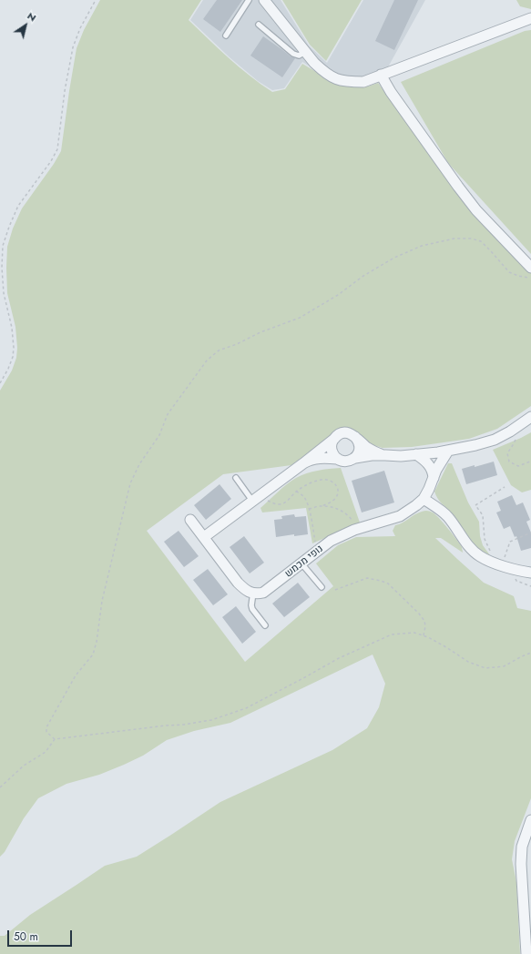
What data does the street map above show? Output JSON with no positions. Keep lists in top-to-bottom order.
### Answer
{
  "streets": {
    "street": ["נופי מכמש"]
  },
  "scale_bar": "50 m",
  "north": "top right"
}
